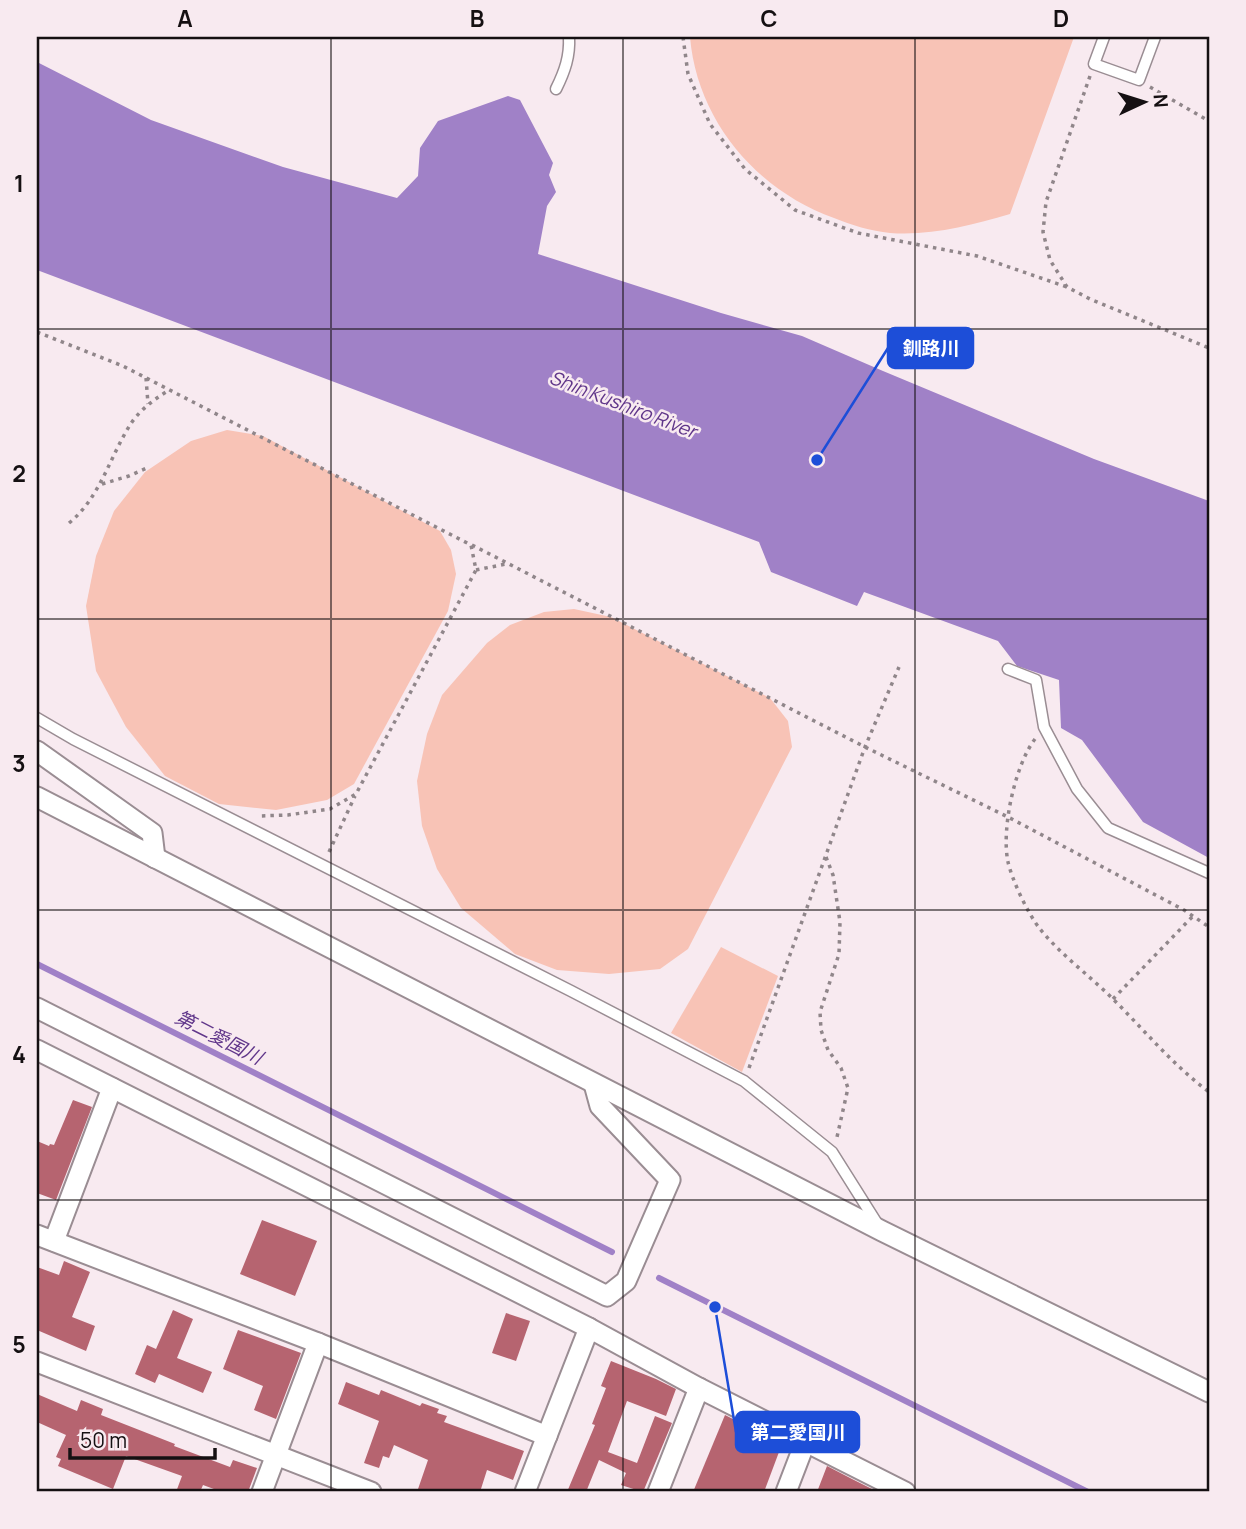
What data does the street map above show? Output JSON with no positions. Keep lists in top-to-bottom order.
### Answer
{
  "water": ["Shin Kushiro River", "第二愛国川"],
  "places": ["釧路川", "第二愛国川"],
  "scale_bar": "50 m",
  "north": "right",
  "grid": {
    "columns": [
      "A",
      "B",
      "C",
      "D"
    ],
    "rows": [
      "1",
      "2",
      "3",
      "4",
      "5"
    ]
  }
}
